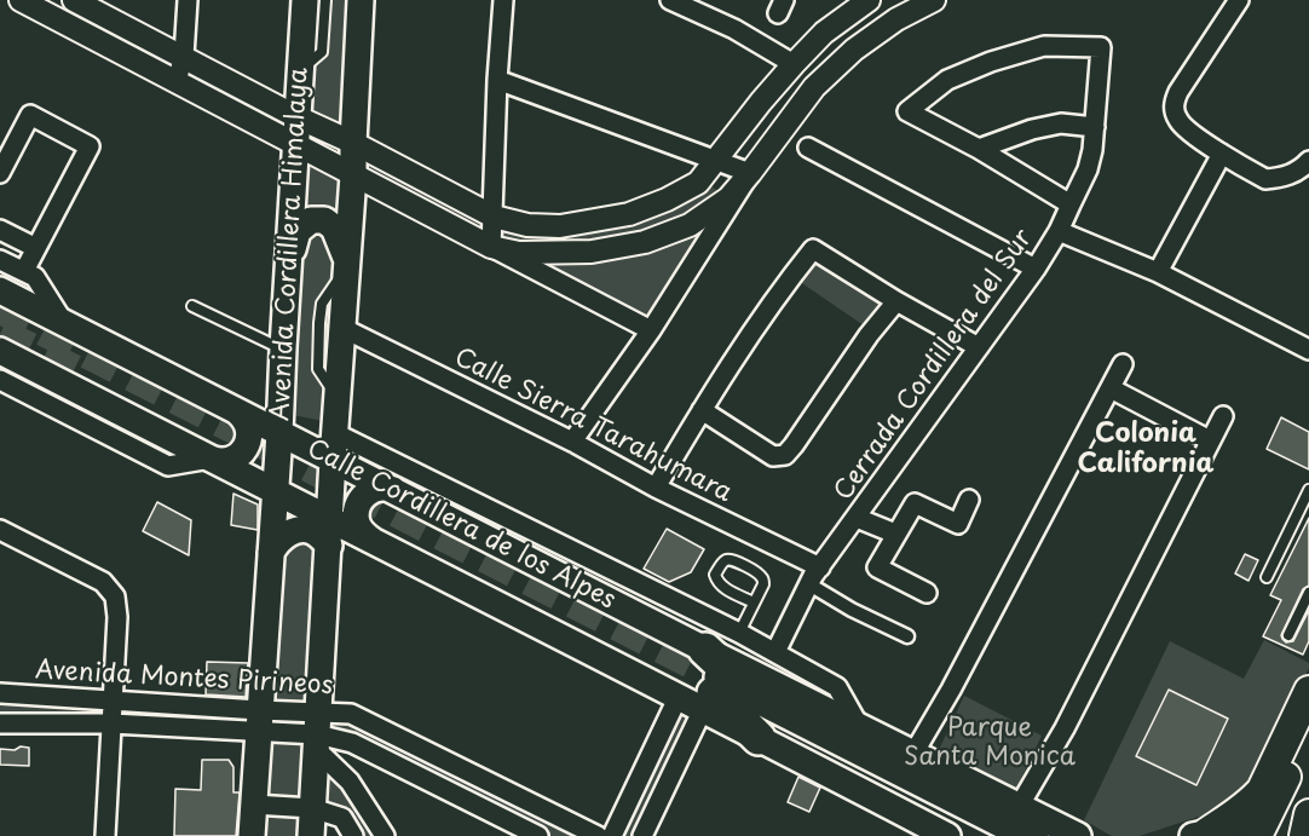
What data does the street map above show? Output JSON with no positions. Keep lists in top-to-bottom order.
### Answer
{
  "streets": {
    "highway": ["Calle Cordillera de los Alpes"],
    "main road": ["Avenida Cordillera Himalaya"],
    "street": ["Cerrada Cordillera del Sur", "Calle Sierra Tarahumara", "Avenida Montes Pirineos"]
  },
  "crossings": [
    ["Avenida Cordillera Himalaya", "Calle Cordillera de los Alpes"],
    ["Avenida Cordillera Himalaya", "Avenida Montes Pirineos"],
    ["Cerrada Cordillera del Sur", "Calle Sierra Tarahumara"],
    ["Cerrada Cordillera del Sur", "Calle Cordillera de los Alpes"]
  ],
  "districts": ["Colonia California"],
  "parks": ["Parque Santa Monica"]
}
